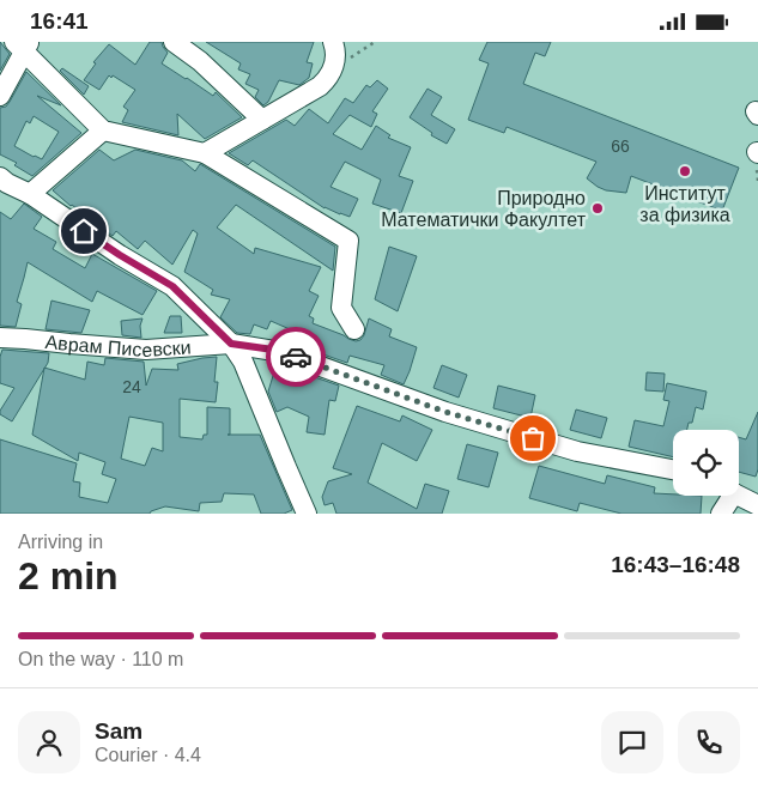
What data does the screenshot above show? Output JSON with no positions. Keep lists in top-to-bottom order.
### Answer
{
  "streets": {
    "street": ["Аврам Писевски"]
  },
  "places": ["Институт за физика", "Природно Математички Факултет"],
  "house_numbers": ["66", "24"],
  "page": {
    "status": "16:41",
    "heading": ["2 min", "Arriving in", "16:43–16:48"],
    "panel": ["Sam", "Courier · 4.4"],
    "bar": "On the way · 110 m"
  }
}
